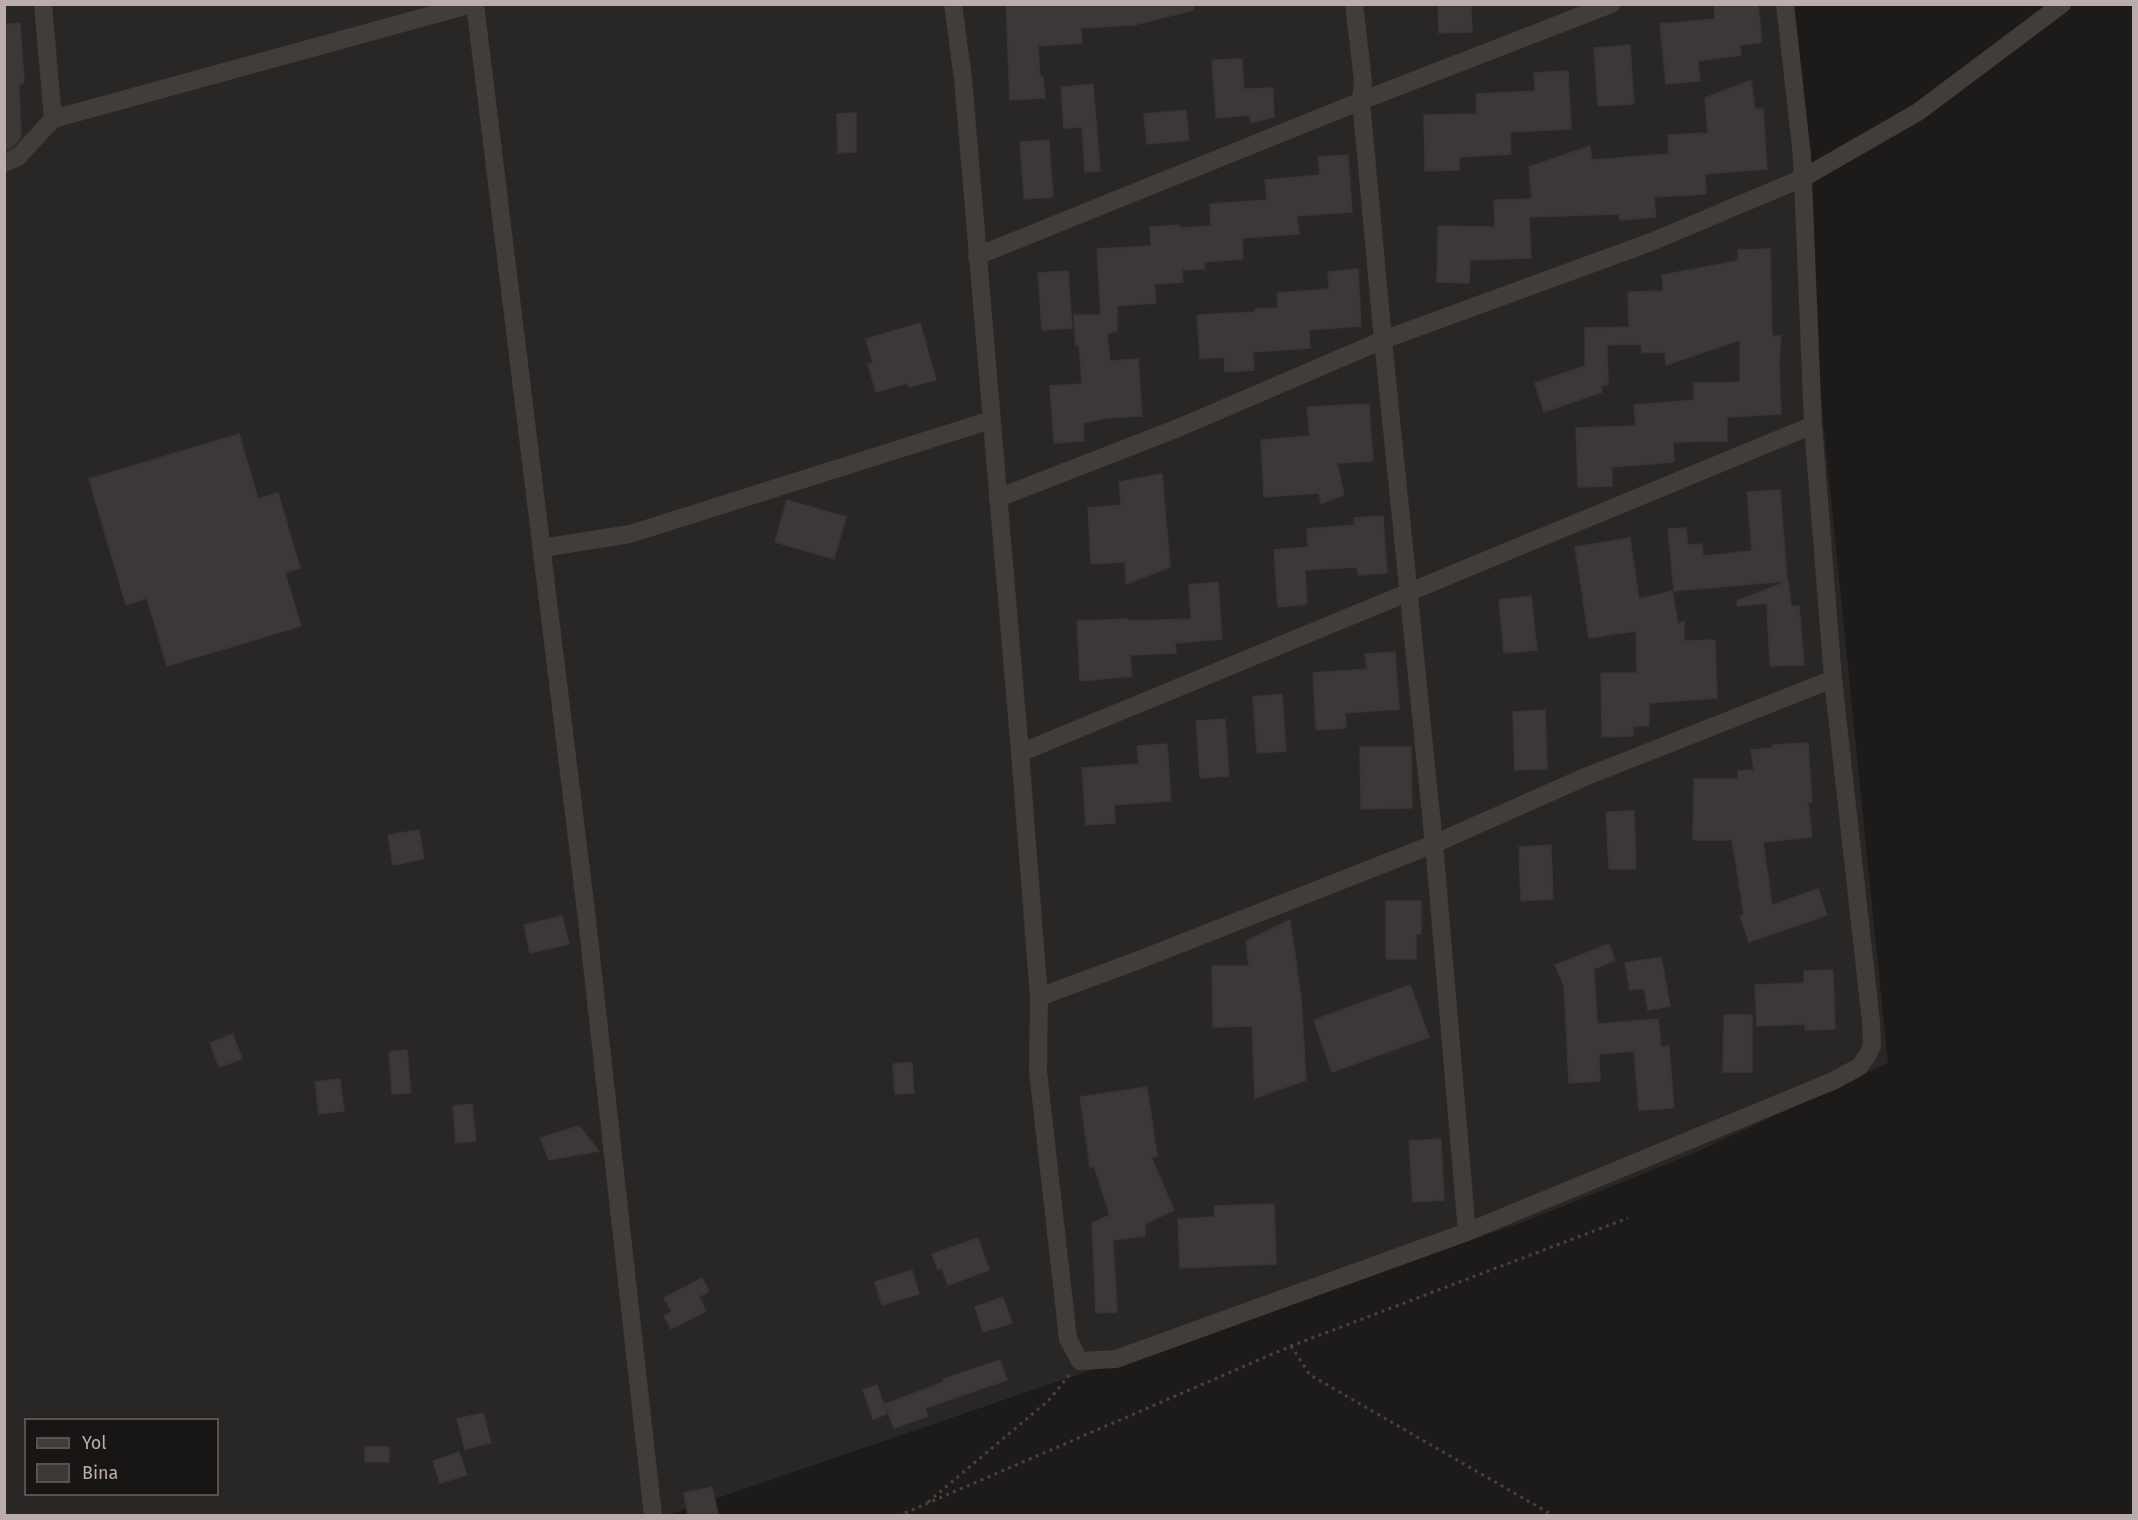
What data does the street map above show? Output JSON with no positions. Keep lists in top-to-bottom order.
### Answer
{
  "legend": ["Yol", "Bina"]
}
